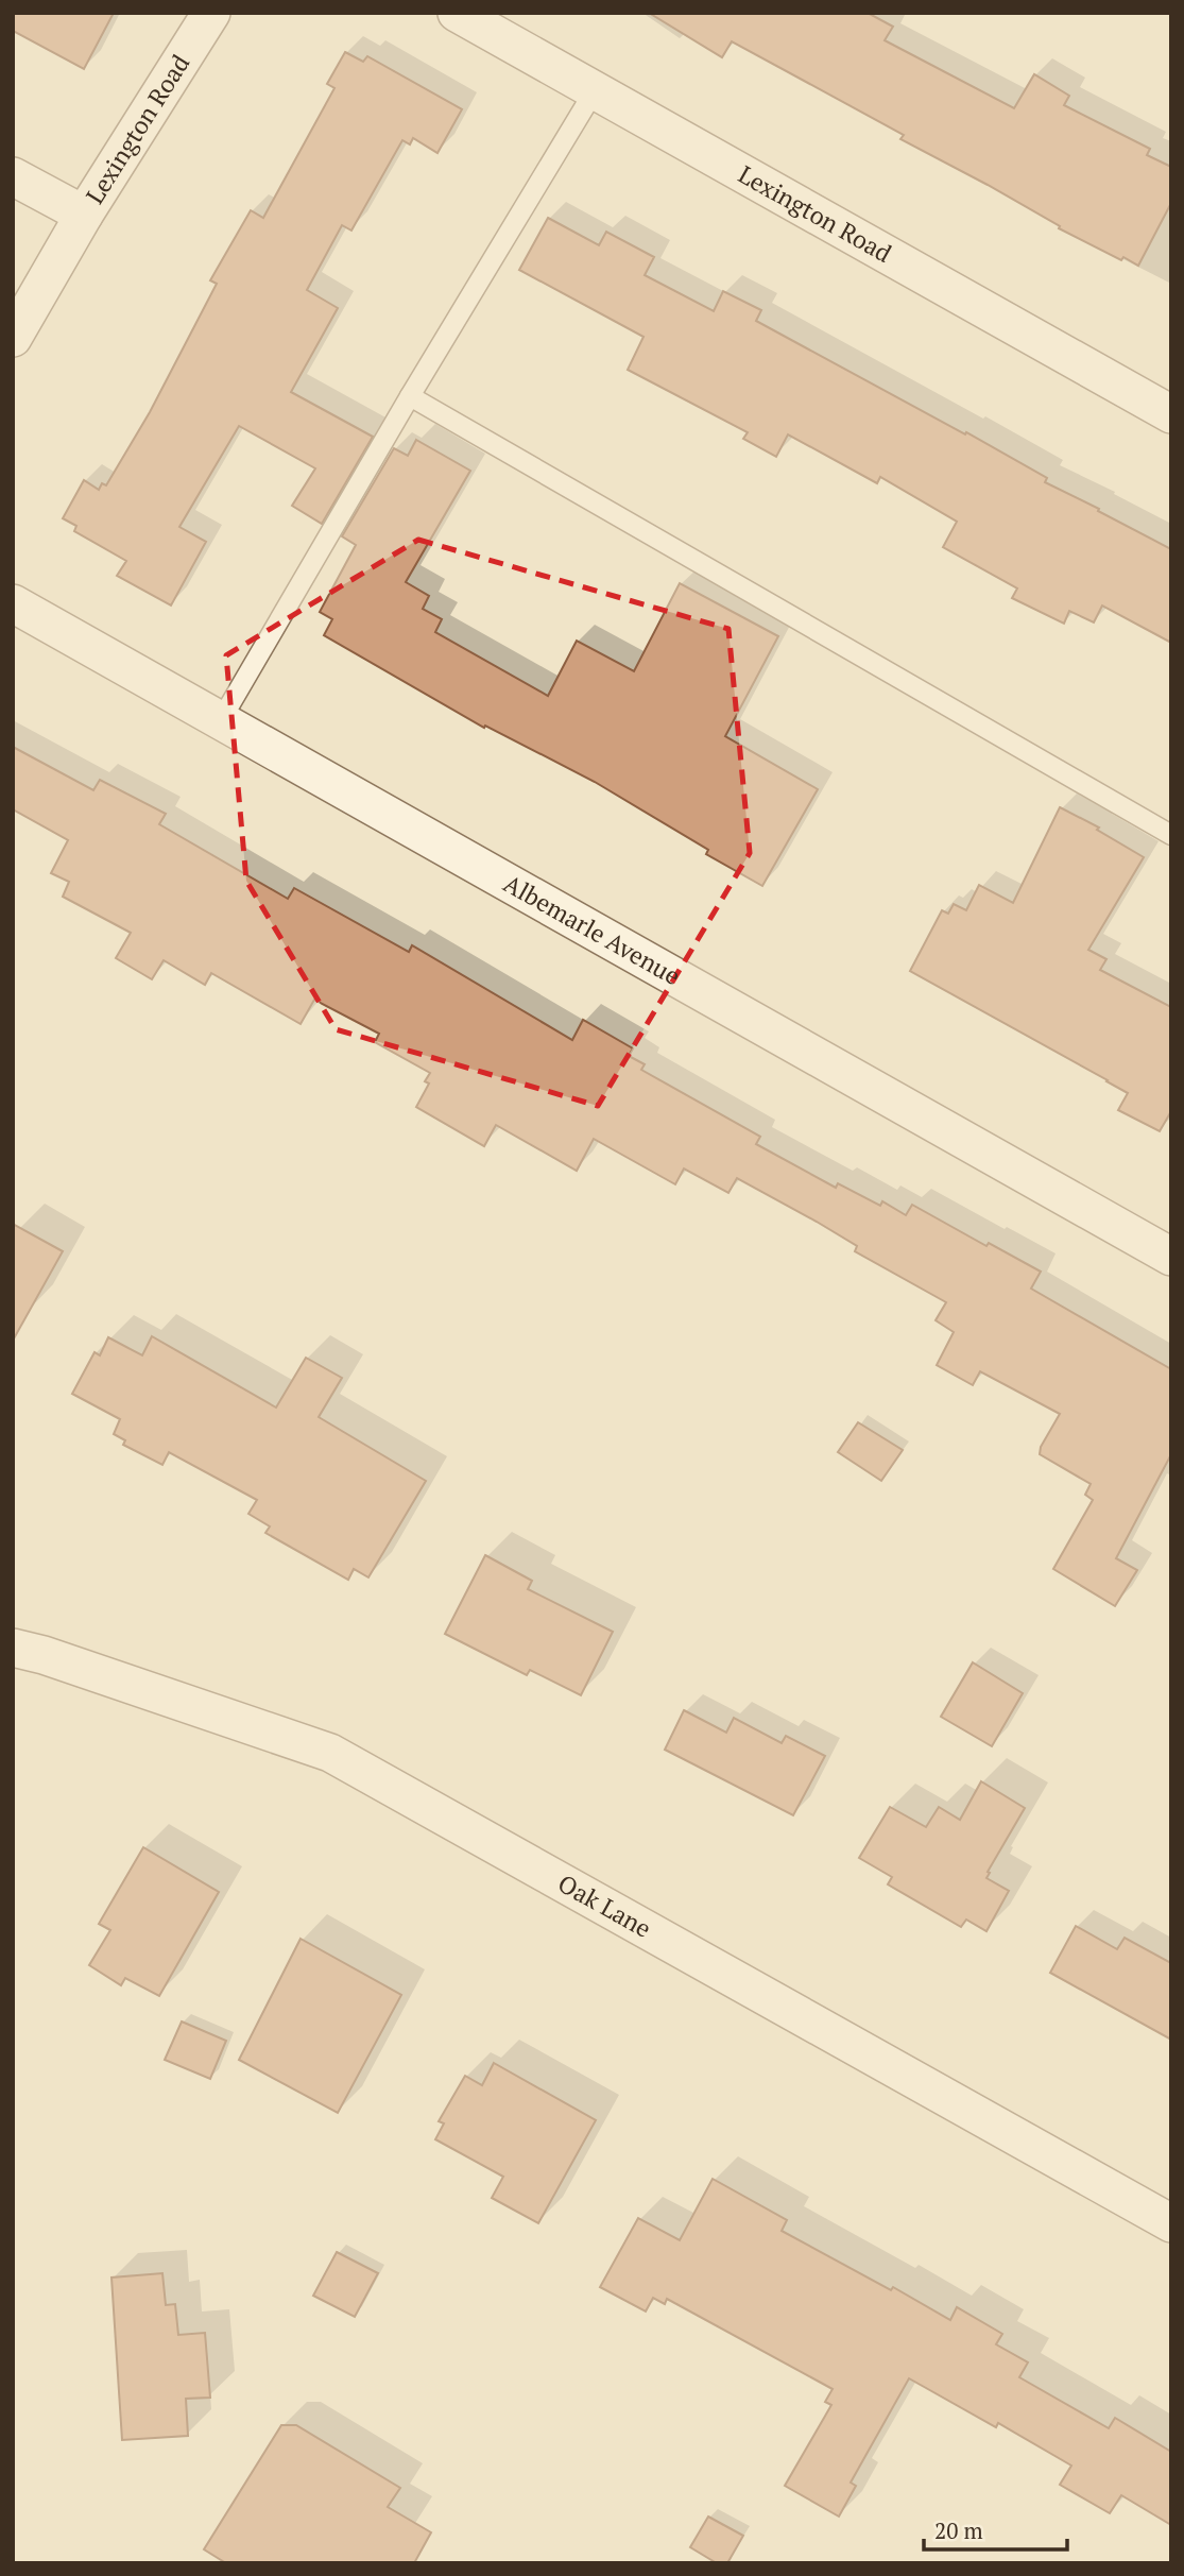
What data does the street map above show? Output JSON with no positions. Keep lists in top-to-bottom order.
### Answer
{
  "streets": {
    "street": ["Lexington Road", "Albemarle Avenue", "Oak Lane"]
  },
  "scale_bar": "20 m"
}
